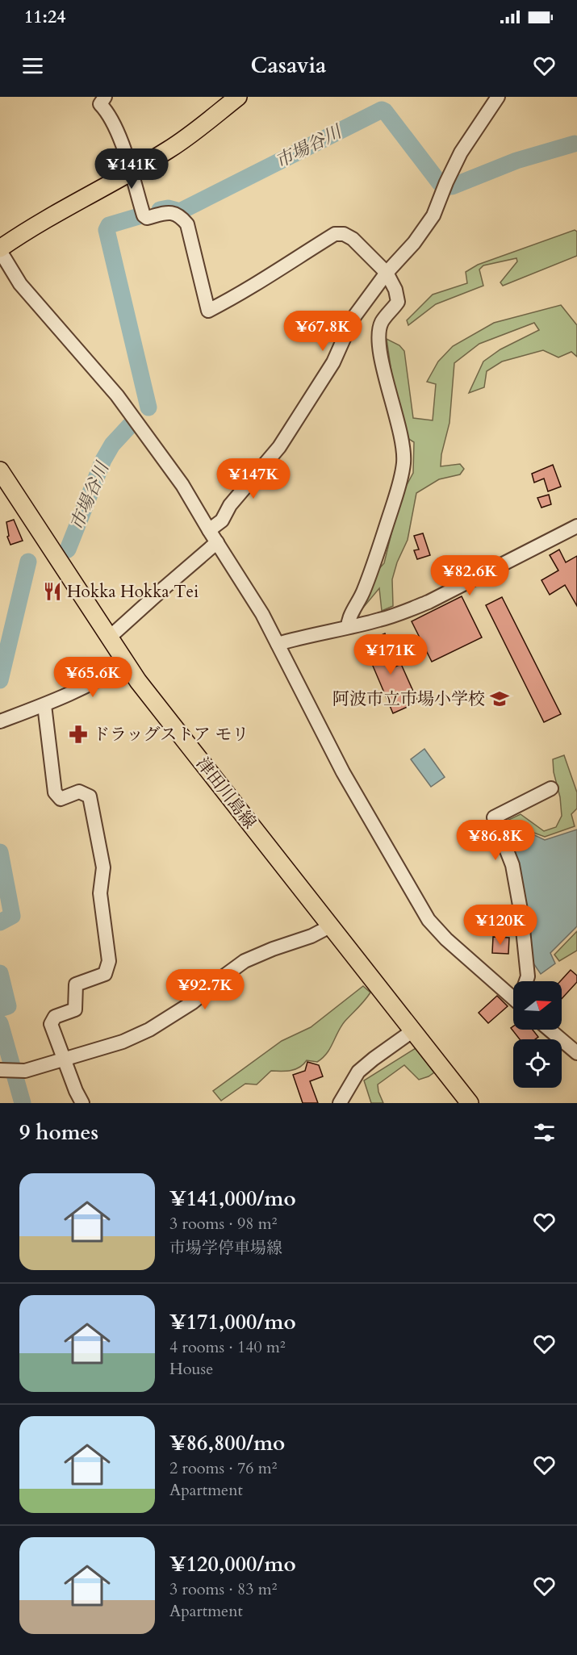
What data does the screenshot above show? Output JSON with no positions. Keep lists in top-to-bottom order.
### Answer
{
  "streets": {
    "main road": ["津田川島線"]
  },
  "water": ["市場谷川"],
  "places": {
    "restaurant": ["Hokka Hokka Tei"],
    "school or university": ["阿波市立市場小学校"],
    "pharmacy": ["ドラッグストア モリ"]
  },
  "north": "right",
  "page": {
    "status": "11:24",
    "header": "Casavia",
    "price": [
      "¥141K",
      "¥67.8K",
      "¥147K",
      "¥82.6K",
      "¥171K",
      "¥65.6K",
      "¥86.8K",
      "¥120K",
      "¥92.7K"
    ],
    "heading": "9 homes",
    "list": [
      {
        "name": "¥141,000/mo",
        "note": "3 rooms · 98 m² · 市場学停車場線"
      },
      {
        "name": "¥171,000/mo",
        "note": "4 rooms · 140 m² · House"
      },
      {
        "name": "¥86,800/mo",
        "note": "2 rooms · 76 m² · Apartment"
      },
      {
        "name": "¥120,000/mo",
        "note": "3 rooms · 83 m² · Apartment"
      }
    ]
  }
}
